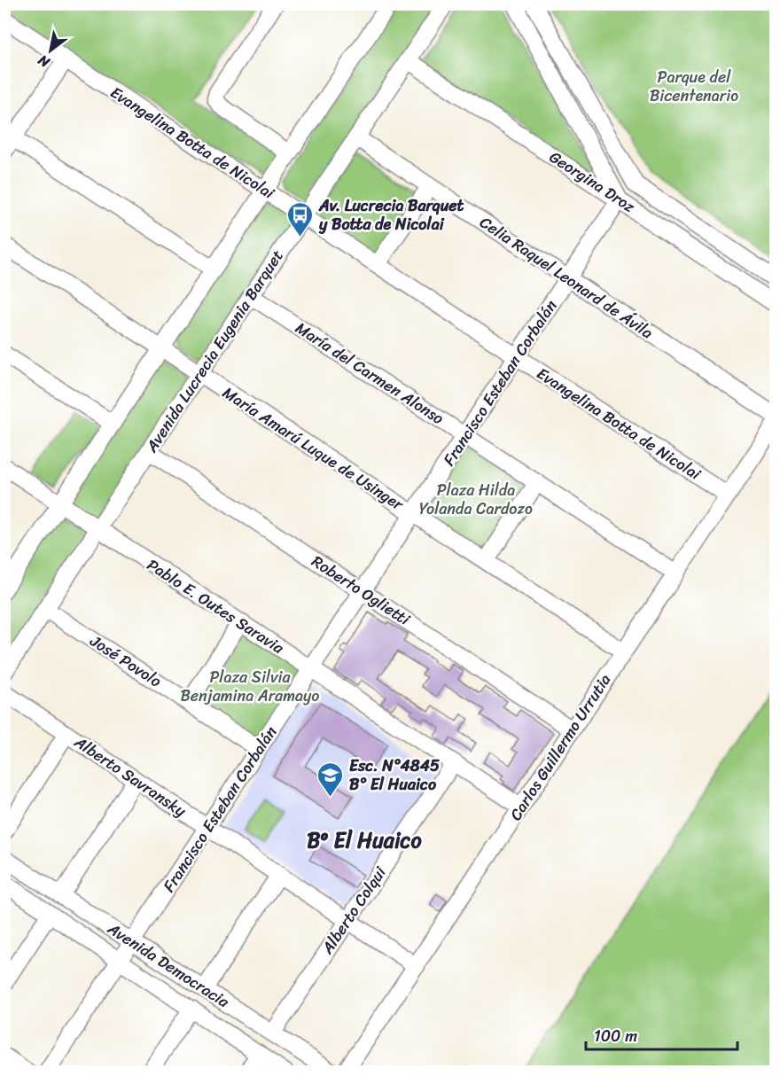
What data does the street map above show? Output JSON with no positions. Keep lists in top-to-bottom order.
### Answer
{
  "streets": {
    "street": [
      "Evangelina Botta de Nicolai",
      "Georgina Droz",
      "Celia Raquel Leonard de Ávila",
      "Avenida Lucrecia Eugenia Barquet",
      "María del Carmen Alonso",
      "Francisco Esteban Corbalán",
      "María Amarú Luque de Usinger",
      "Roberto Oglietti",
      "Pablo E. Outes Saravia",
      "José Povolo",
      "Carlos Guillermo Urrutia",
      "Alberto Savransky",
      "Alberto Colqui",
      "Avenida Democracia"
    ]
  },
  "crossings": [
    ["Evangelina Botta de Nicolai", "Avenida Lucrecia Eugenia Barquet"],
    ["Evangelina Botta de Nicolai", "Francisco Esteban Corbalán"],
    ["Evangelina Botta de Nicolai", "Carlos Guillermo Urrutia"],
    ["Georgina Droz", "Avenida Lucrecia Eugenia Barquet"],
    ["Georgina Droz", "Francisco Esteban Corbalán"],
    ["Celia Raquel Leonard de Ávila", "Avenida Lucrecia Eugenia Barquet"],
    ["Celia Raquel Leonard de Ávila", "Francisco Esteban Corbalán"],
    ["Avenida Lucrecia Eugenia Barquet", "María del Carmen Alonso"],
    ["Avenida Lucrecia Eugenia Barquet", "María Amarú Luque de Usinger"],
    ["Avenida Lucrecia Eugenia Barquet", "Roberto Oglietti"],
    ["Avenida Lucrecia Eugenia Barquet", "Pablo E. Outes Saravia"],
    ["Avenida Lucrecia Eugenia Barquet", "José Povolo"],
    ["María del Carmen Alonso", "Francisco Esteban Corbalán"],
    ["María del Carmen Alonso", "Carlos Guillermo Urrutia"],
    ["Francisco Esteban Corbalán", "María Amarú Luque de Usinger"],
    ["Francisco Esteban Corbalán", "Roberto Oglietti"],
    ["Francisco Esteban Corbalán", "Pablo E. Outes Saravia"],
    ["Francisco Esteban Corbalán", "José Povolo"],
    ["Francisco Esteban Corbalán", "Alberto Savransky"],
    ["Francisco Esteban Corbalán", "Avenida Democracia"],
    ["María Amarú Luque de Usinger", "Carlos Guillermo Urrutia"],
    ["Roberto Oglietti", "Carlos Guillermo Urrutia"],
    ["Pablo E. Outes Saravia", "Carlos Guillermo Urrutia"],
    ["Pablo E. Outes Saravia", "Alberto Colqui"],
    ["Carlos Guillermo Urrutia", "Alberto Savransky"],
    ["Alberto Savransky", "Alberto Colqui"],
    ["Alberto Colqui", "Avenida Democracia"]
  ],
  "districts": ["Bº El Huaico"],
  "parks": ["Parque del Bicentenario", "Plaza Hilda Yolanda Cardozo", "Plaza Silvia Benjamina Aramayo"],
  "places": {
    "bus stop": ["Av. Lucrecia Barquet y Botta de Nicolai"],
    "school or university": ["Esc. N°4845 B° El Huaico"]
  },
  "scale_bar": "100 m",
  "north": "bottom left"
}
